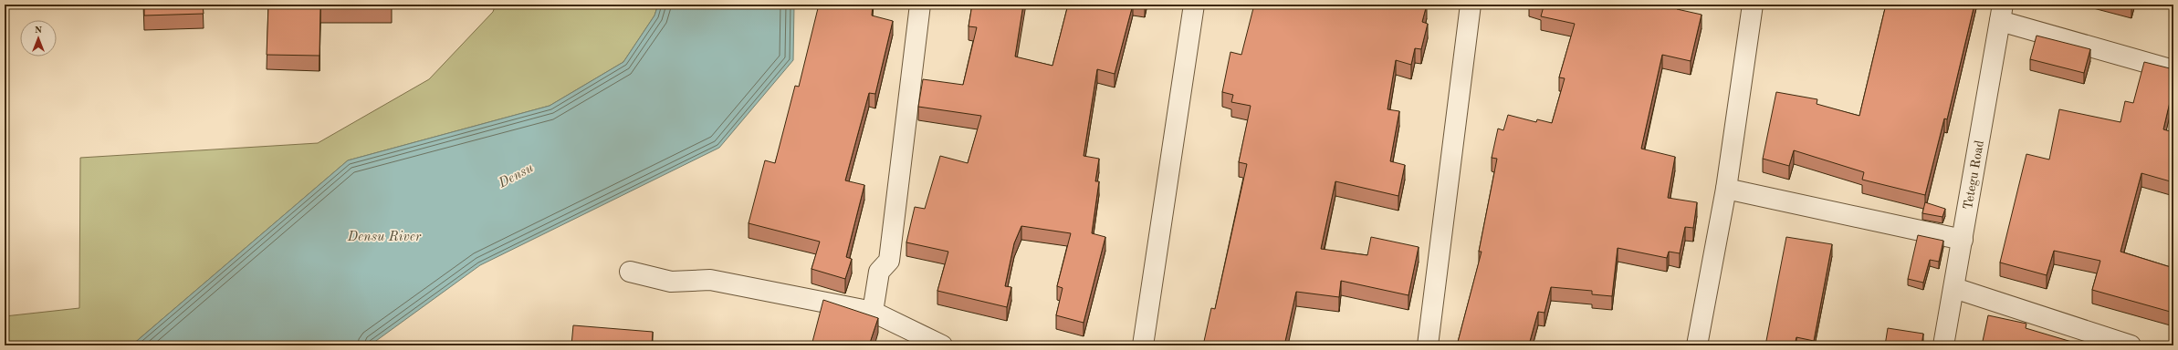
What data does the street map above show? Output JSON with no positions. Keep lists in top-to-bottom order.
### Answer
{
  "streets": {
    "street": ["Tetegu Road"]
  },
  "water": ["Densu", "Densu River"],
  "north": "top"
}
